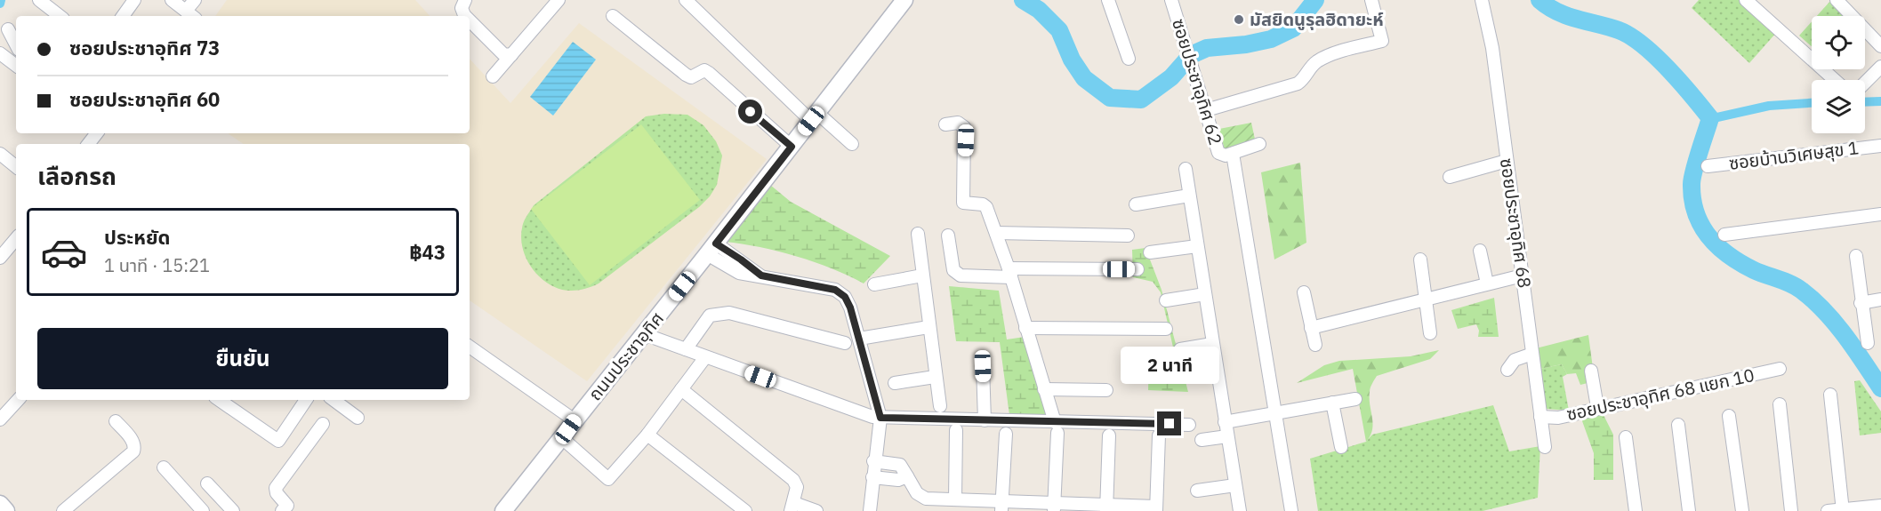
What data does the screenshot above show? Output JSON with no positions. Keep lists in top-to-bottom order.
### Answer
{
  "streets": {
    "main road": ["ถนนประชาอุทิศ"],
    "street": [
      "ซอยประชาอุทิศ 62",
      "ซอยบ้านวิเศษสุข 1",
      "ซอยประชาอุทิศ 68",
      "ซอยประชาอุทิศ 68 แยก 10"
    ]
  },
  "crossings": [
    ["ซอยประชาอุทิศ 68", "ซอยประชาอุทิศ 68 แยก 10"]
  ],
  "places": ["มัสยิดนูรุลฮิดายะห์"],
  "page": {
    "banner": ["ซอยประชาอุทิศ 73", "ซอยประชาอุทิศ 60"],
    "heading": "เลือกรถ",
    "list": [
      {
        "name": "ประหยัด",
        "note": "1 นาที · 15:21",
        "value": "฿43"
      }
    ],
    "buttons": "ยืนยัน",
    "bubble": "2 นาที"
  }
}
